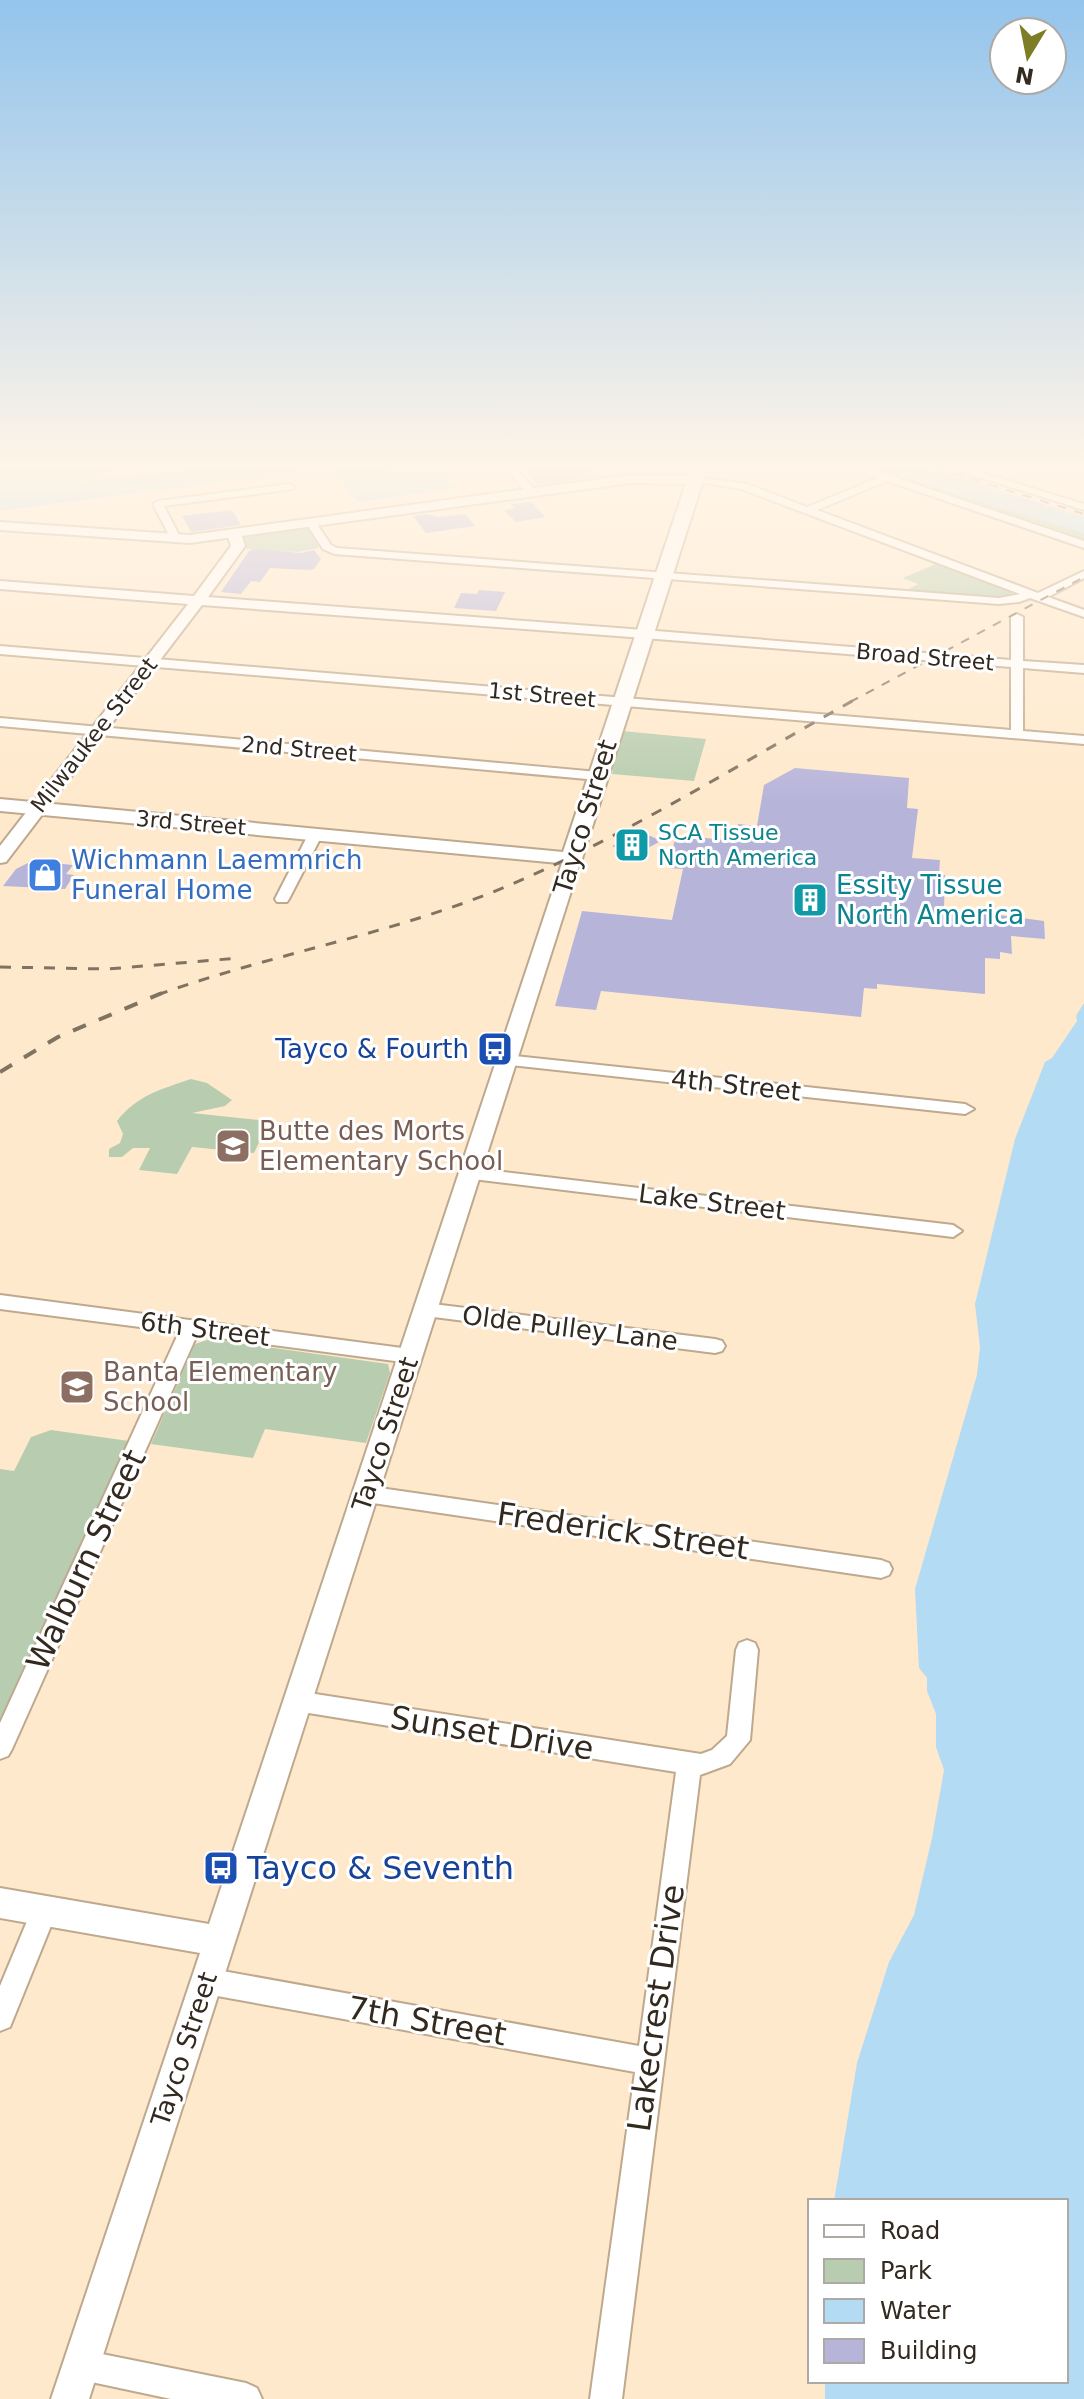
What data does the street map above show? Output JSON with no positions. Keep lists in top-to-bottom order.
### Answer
{
  "streets": {
    "main road": ["Tayco Street", "3rd Street"],
    "street": [
      "Broad Street",
      "1st Street",
      "Milwaukee Street",
      "2nd Street",
      "4th Street",
      "Lake Street",
      "Olde Pulley Lane",
      "6th Street",
      "Frederick Street",
      "Walburn Street",
      "Sunset Drive",
      "Lakecrest Drive",
      "7th Street"
    ]
  },
  "crossings": [
    ["Broad Street", "Milwaukee Street"],
    ["Broad Street", "Tayco Street"],
    ["1st Street", "Milwaukee Street"],
    ["1st Street", "Tayco Street"],
    ["Milwaukee Street", "2nd Street"],
    ["Milwaukee Street", "3rd Street"],
    ["2nd Street", "Tayco Street"],
    ["Tayco Street", "3rd Street"],
    ["Tayco Street", "4th Street"],
    ["Tayco Street", "Lake Street"],
    ["Tayco Street", "Olde Pulley Lane"],
    ["Tayco Street", "6th Street"],
    ["Tayco Street", "Frederick Street"],
    ["Tayco Street", "Sunset Drive"],
    ["Tayco Street", "7th Street"],
    ["6th Street", "Walburn Street"],
    ["Sunset Drive", "Lakecrest Drive"],
    ["Lakecrest Drive", "7th Street"]
  ],
  "places": {
    "building": ["SCA Tissue North America", "Essity Tissue North America"],
    "shop": ["Wichmann Laemmrich Funeral Home"],
    "bus stop": ["Tayco & Fourth", "Tayco & Seventh"],
    "school or university": ["Butte des Morts Elementary School", "Banta Elementary School"]
  },
  "legend": [
    "Road",
    "Park",
    "Water",
    "Building"
  ],
  "north": "bottom"
}
